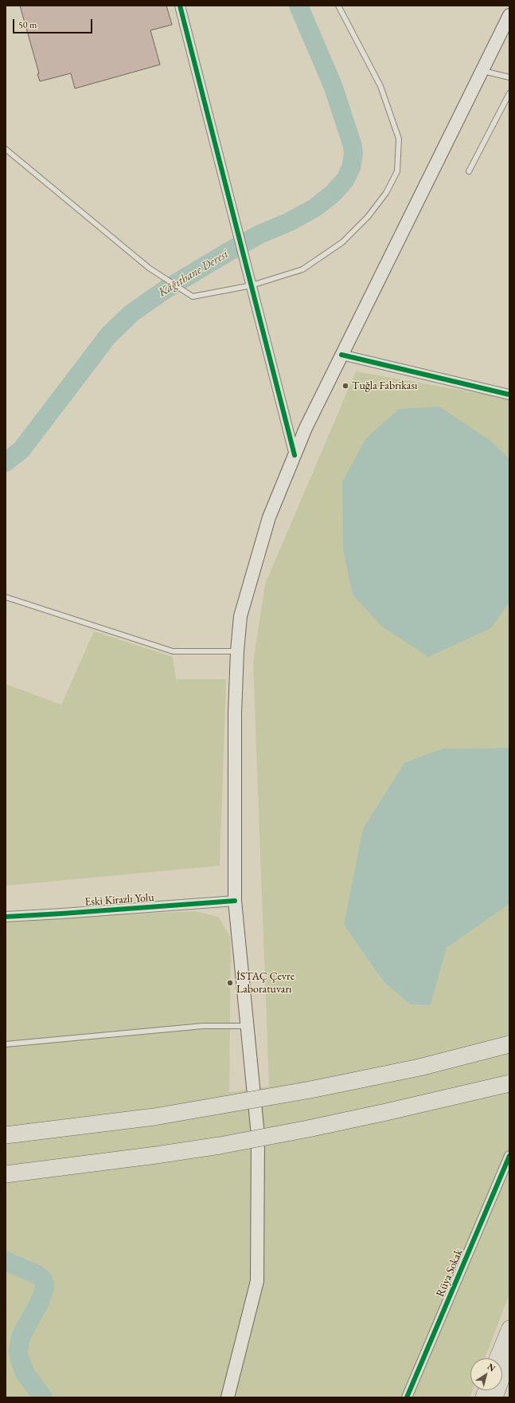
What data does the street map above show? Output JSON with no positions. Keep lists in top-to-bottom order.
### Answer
{
  "streets": {
    "street": ["Eski Kirazlı Yolu", "Rüya Sokak"]
  },
  "water": ["Kâğıthane Deresi"],
  "places": ["Tuğla Fabrikası", "İSTAÇ Çevre Laboratuvarı"],
  "scale_bar": "50 m",
  "north": "top right"
}
